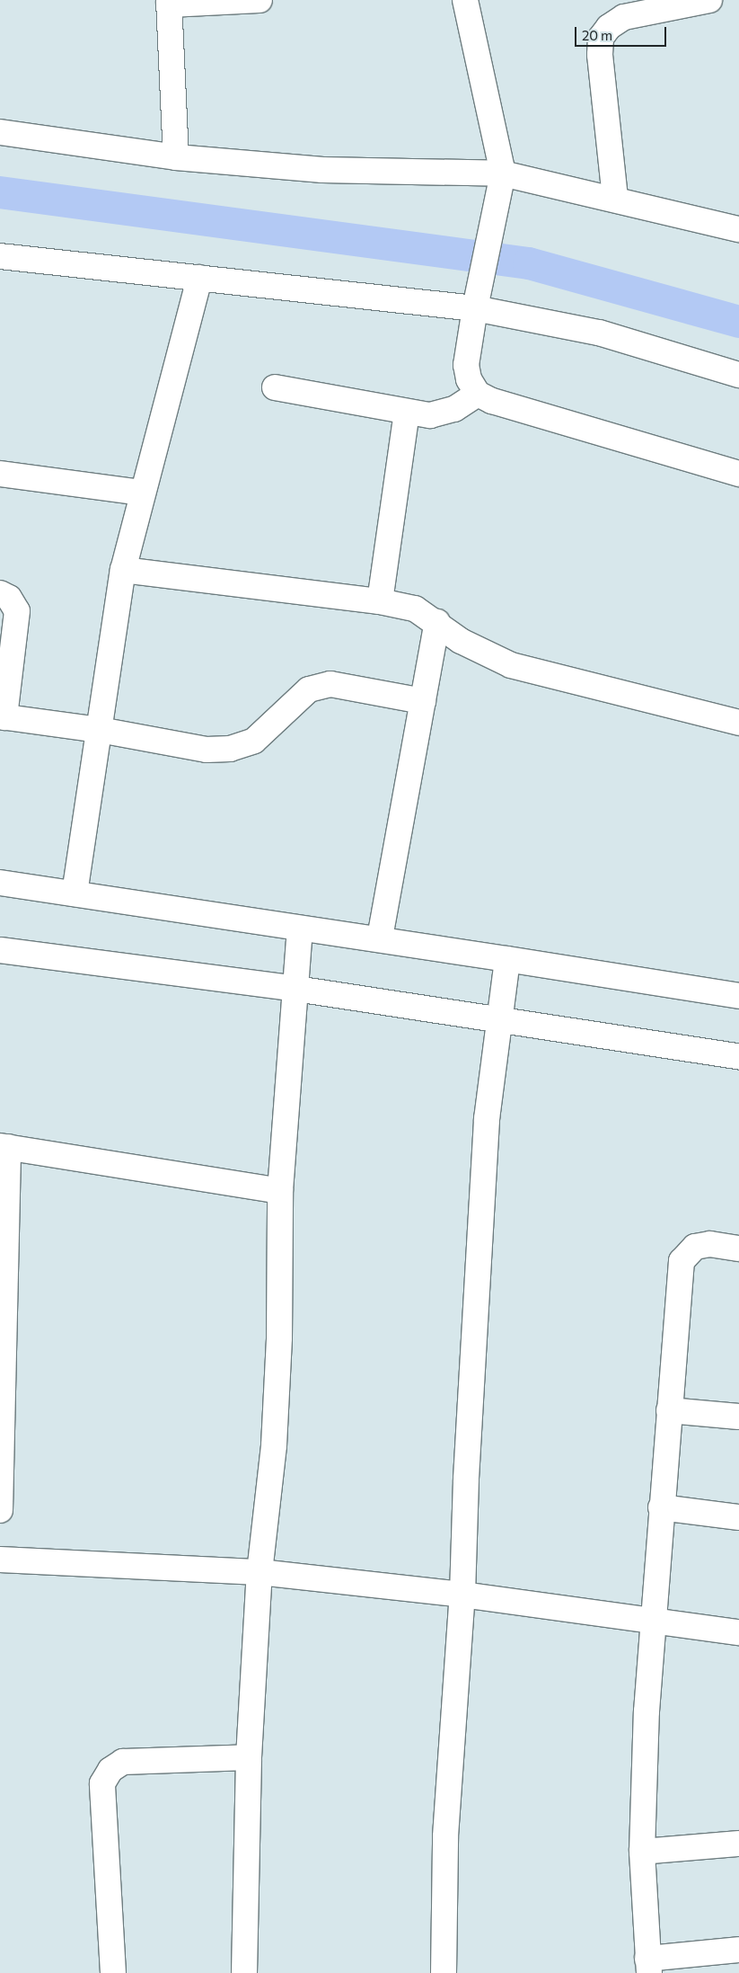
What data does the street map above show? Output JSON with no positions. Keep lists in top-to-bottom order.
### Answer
{
  "scale_bar": "20 m"
}
